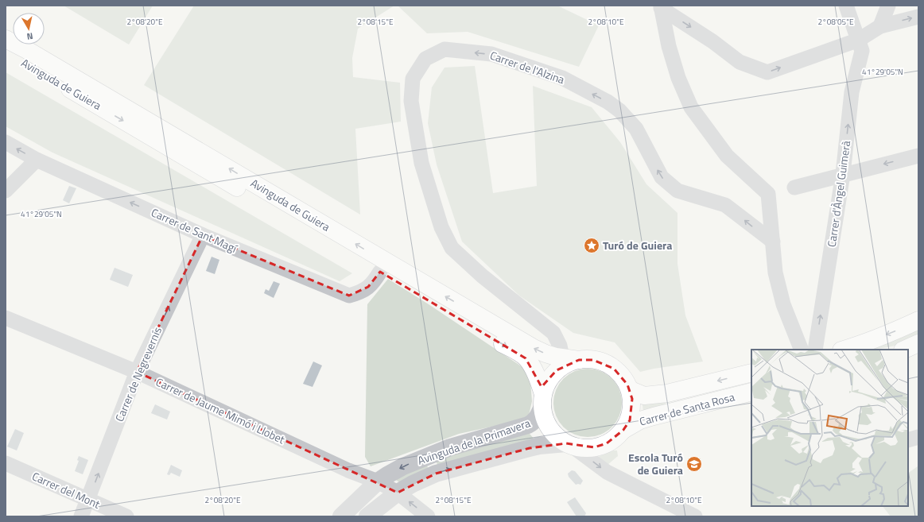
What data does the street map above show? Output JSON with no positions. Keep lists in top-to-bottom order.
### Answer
{
  "streets": {
    "main road": ["Avinguda de Guiera", "Carrer de Santa Rosa"],
    "street": [
      "Carrer de l'Alzina",
      "Carrer d'Àngel Guimerà",
      "Carrer de Sant Magí",
      "Carrer de Negrevernís",
      "Carrer de Jaume Mimó i Llobet",
      "Avinguda de la Primavera",
      "Carrer del Mont"
    ]
  },
  "crossings": [
    ["Carrer de l'Alzina", "Avinguda de Guiera"],
    ["Avinguda de Guiera", "Carrer de Sant Magí"],
    ["Avinguda de Guiera", "Carrer de Santa Rosa"],
    ["Avinguda de Guiera", "Avinguda de la Primavera"],
    ["Carrer de Sant Magí", "Carrer de Negrevernís"],
    ["Carrer de Negrevernís", "Carrer de Jaume Mimó i Llobet"],
    ["Carrer de Negrevernís", "Carrer del Mont"],
    ["Carrer de Santa Rosa", "Avinguda de la Primavera"],
    ["Carrer de Jaume Mimó i Llobet", "Avinguda de la Primavera"]
  ],
  "one_way": ["Carrer d'Àngel Guimerà", "Carrer de Sant Magí", "Carrer de Negrevernís"],
  "places": {
    "place": ["Turó de Guiera"],
    "school or university": ["Escola Turó de Guiera"]
  },
  "north": "bottom",
  "coordinates": [
    "2°08'20\"E",
    "2°08'15\"E",
    "2°08'10\"E",
    "2°08'05\"E",
    "41°29'05\"N"
  ]
}
